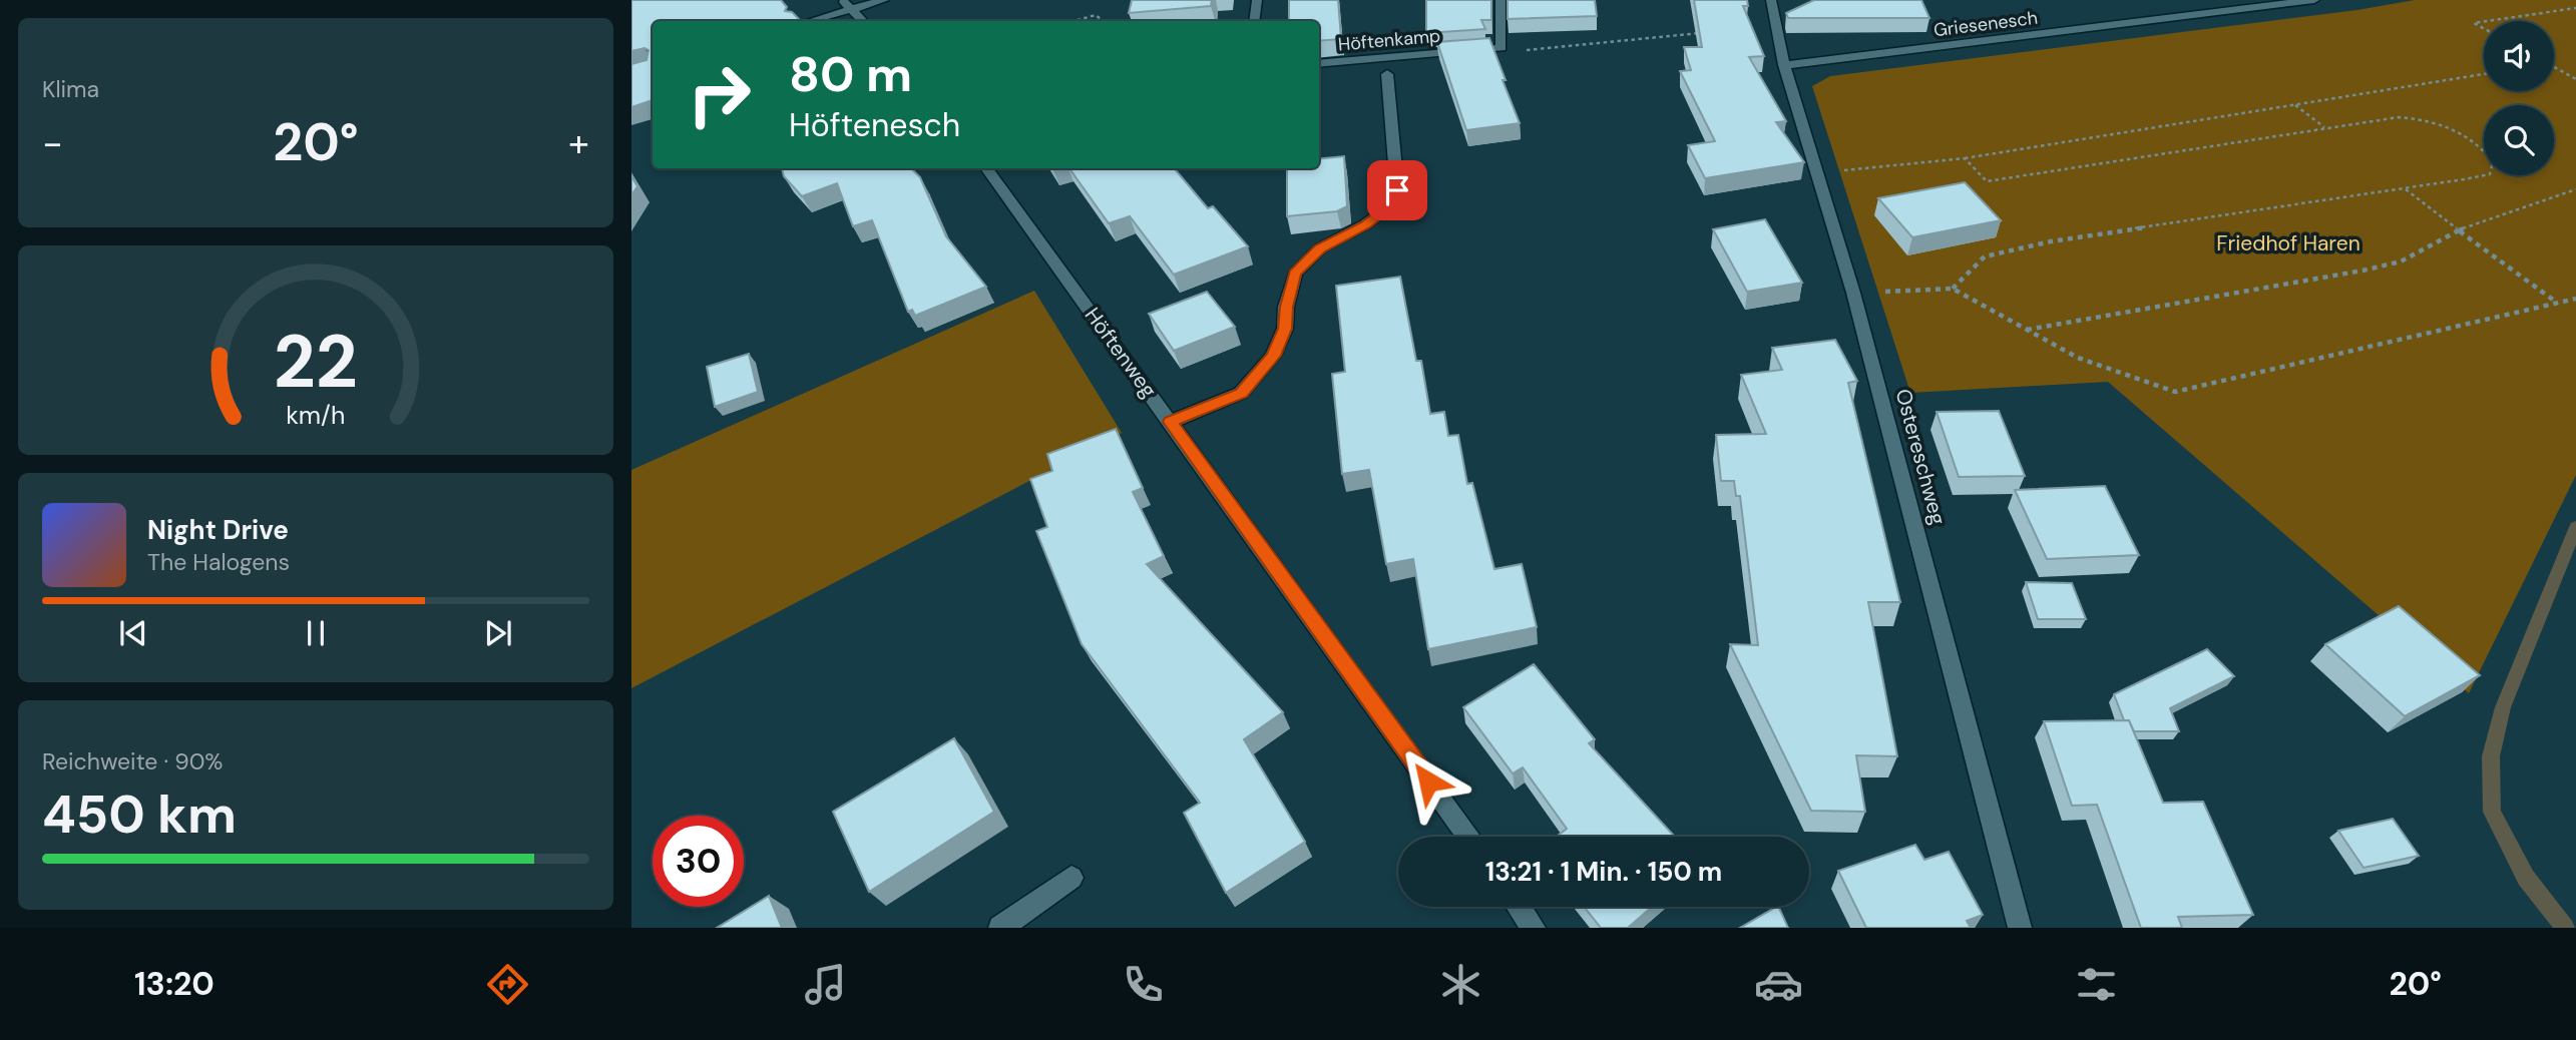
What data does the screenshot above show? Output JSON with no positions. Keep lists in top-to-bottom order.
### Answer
{
  "streets": {
    "street": [
      "Griesenesch",
      "Höftenkamp",
      "Höftenweg",
      "Ostereschweg"
    ]
  },
  "crossings": [
    ["Griesenesch", "Ostereschweg"]
  ],
  "parks": ["Friedhof Haren"],
  "page": {
    "tile": [
      "Klima",
      ["Reichweite · 90%", "450 km"]
    ],
    "turn": ["80 m", "Höftenesch"],
    "heat": ["−", "20°", "+"],
    "song": ["Night Drive", "The Halogens"],
    "limit": "30",
    "trip": "13:21 · 1 Min. · 150 m",
    "tabs": ["13:20", "20°"],
    "gauge": ["22", "km/h"]
  }
}
